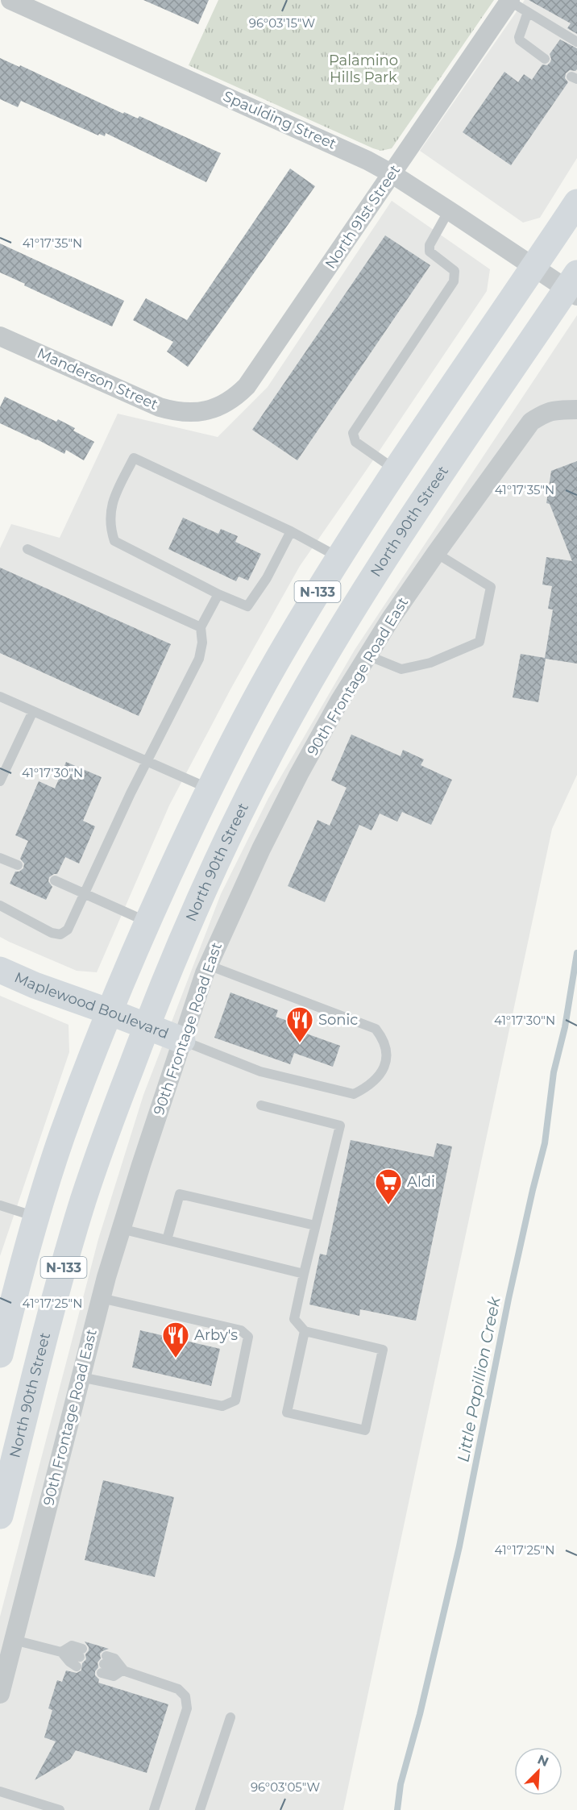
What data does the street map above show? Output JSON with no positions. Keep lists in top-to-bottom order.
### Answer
{
  "streets": {
    "main road": ["North 90th Street", "N-133", "Maplewood Boulevard"],
    "street": [
      "Spaulding Street",
      "North 91st Street",
      "Manderson Street",
      "90th Frontage Road East"
    ]
  },
  "crossings": [
    ["Spaulding Street", "North 91st Street"],
    ["Spaulding Street", "N-133"],
    ["North 91st Street", "Manderson Street"],
    ["North 90th Street", "Maplewood Boulevard"],
    ["N-133", "Maplewood Boulevard"],
    ["90th Frontage Road East", "Maplewood Boulevard"]
  ],
  "water": ["Little Papillion Creek"],
  "parks": ["Palamino Hills Park"],
  "places": {
    "restaurant": ["Sonic", "Arby's"],
    "supermarket": ["Aldi"]
  },
  "north": "top right",
  "coordinates": [
    "96°03'15\"W",
    "41°17'35\"N",
    "41°17'30\"N",
    "41°17'25\"N",
    "96°03'05\"W"
  ]
}
